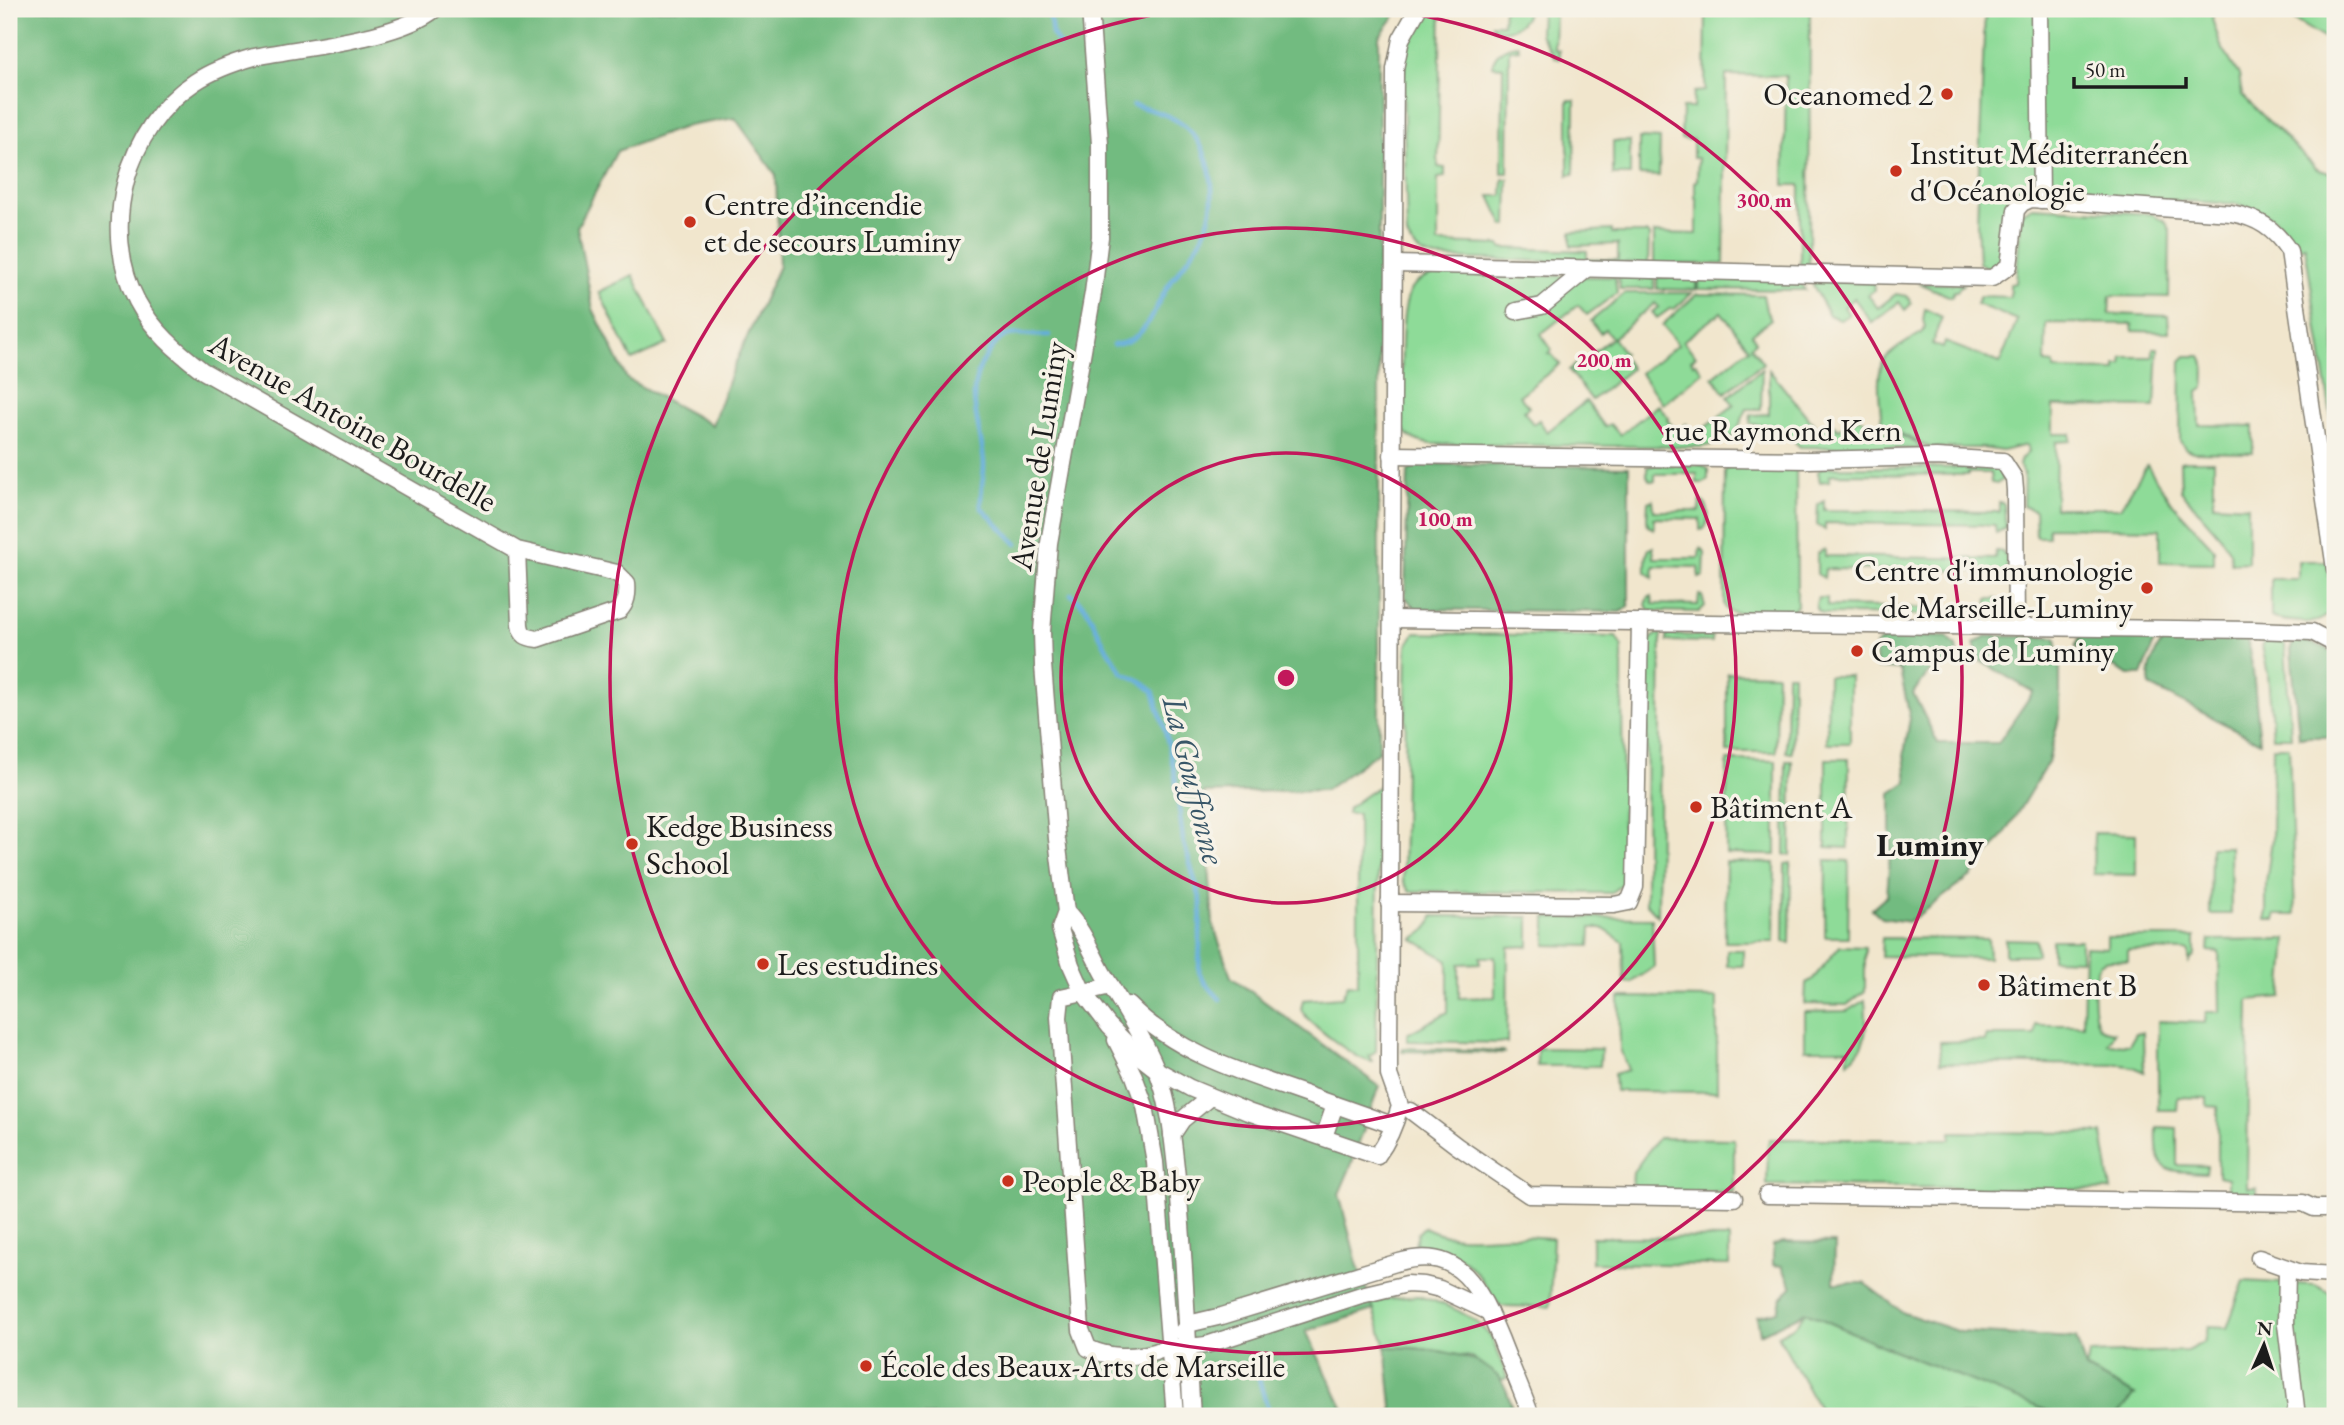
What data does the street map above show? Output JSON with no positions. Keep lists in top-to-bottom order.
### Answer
{
  "streets": {
    "street": ["Avenue Antoine Bourdelle", "rue Raymond Kern", "Avenue de Luminy"]
  },
  "districts": ["Luminy"],
  "water": ["La Gouffonne"],
  "places": [
    "Oceanomed 2",
    "Institut Méditerranéen d'Océanologie",
    "Centre d’incendie et de secours Luminy",
    "Centre d'immunologie de Marseille-Luminy",
    "Campus de Luminy",
    "Bâtiment A",
    "Kedge Business School",
    "Les estudines",
    "Bâtiment B",
    "People & Baby",
    "École des Beaux-Arts de Marseille"
  ],
  "scale_bar": "50 m",
  "north": "top",
  "rings": ["300 m", "200 m", "100 m"]
}
